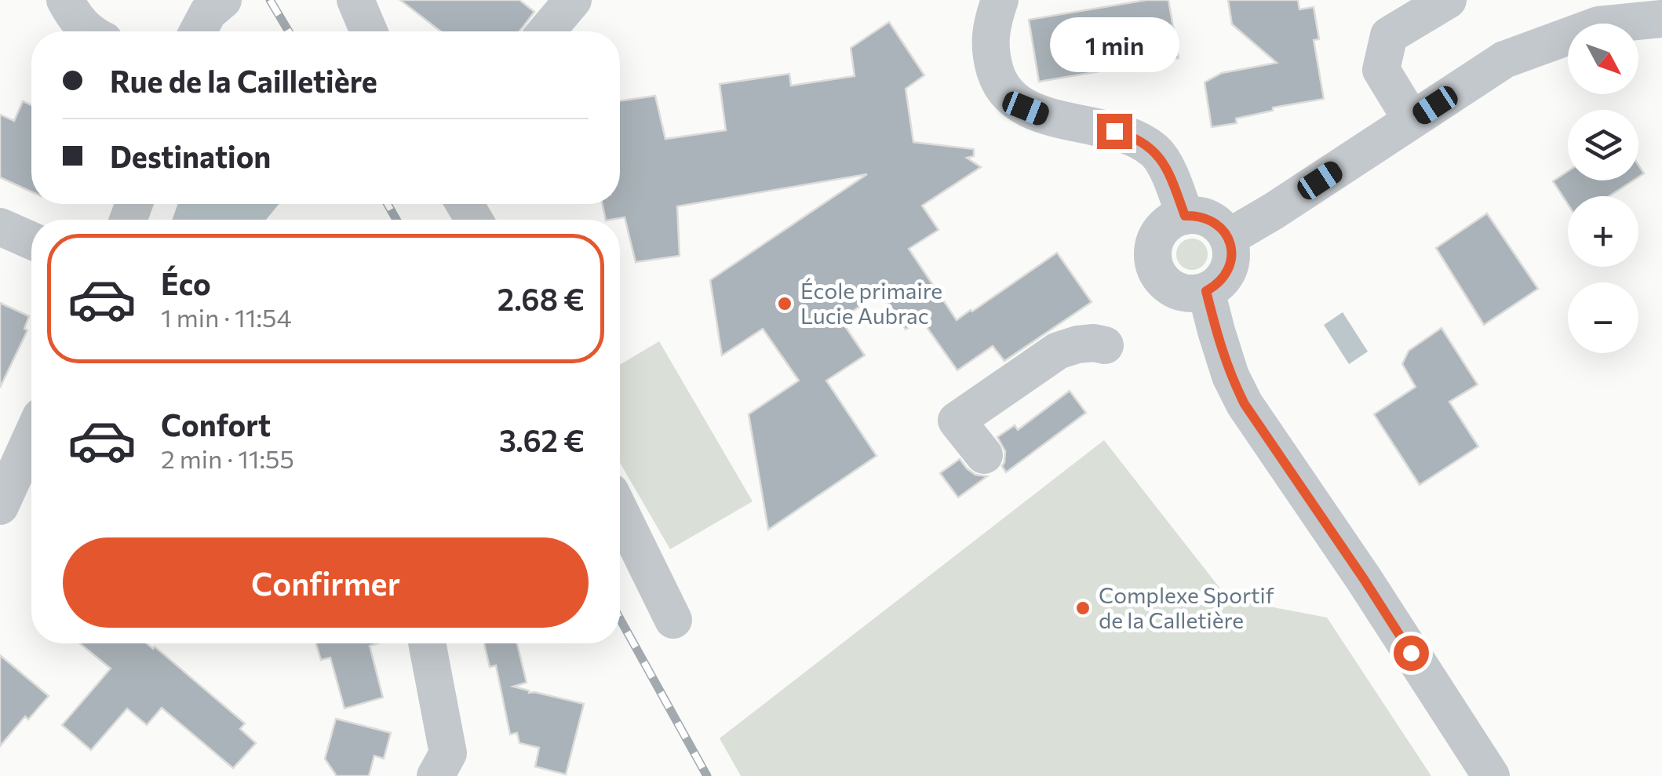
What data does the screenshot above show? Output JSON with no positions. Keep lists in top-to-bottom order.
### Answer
{
  "places": ["École primaire Lucie Aubrac", "Complexe Sportif de la Calletière"],
  "north": "bottom right",
  "page": {
    "bubble": "1 min",
    "map_buttons": ["+", "−"],
    "banner": ["Rue de la Cailletière", "Destination"],
    "list": [
      {
        "name": "Éco",
        "note": "1 min · 11:54",
        "value": "2.68 €"
      },
      {
        "name": "Confort",
        "note": "2 min · 11:55",
        "value": "3.62 €"
      }
    ],
    "buttons": "Confirmer"
  }
}
